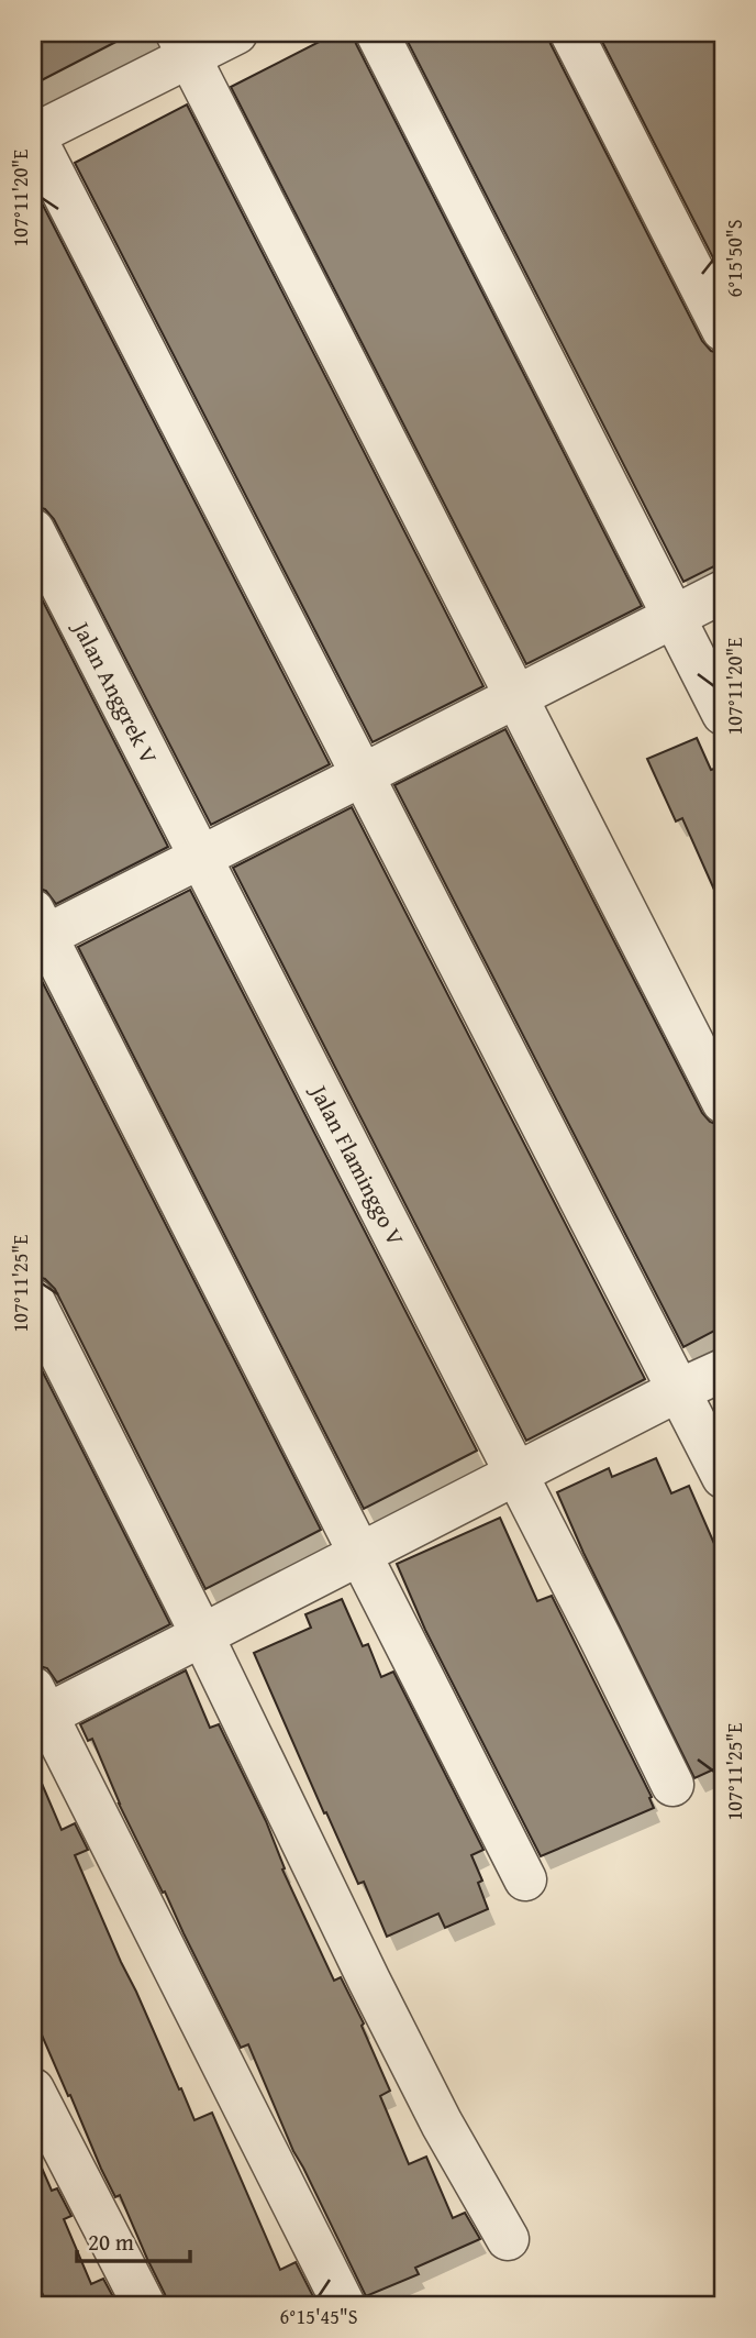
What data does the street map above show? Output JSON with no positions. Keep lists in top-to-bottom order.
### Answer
{
  "streets": {
    "street": ["Jalan Anggrek V", "Jalan Flaminggo V"]
  },
  "crossings": [
    ["Jalan Anggrek V", "Jalan Flaminggo V"]
  ],
  "scale_bar": "20 m",
  "coordinates": [
    "107°11'20\"E",
    "6°15'50\"S",
    "107°11'25\"E",
    "6°15'45\"S"
  ]
}
